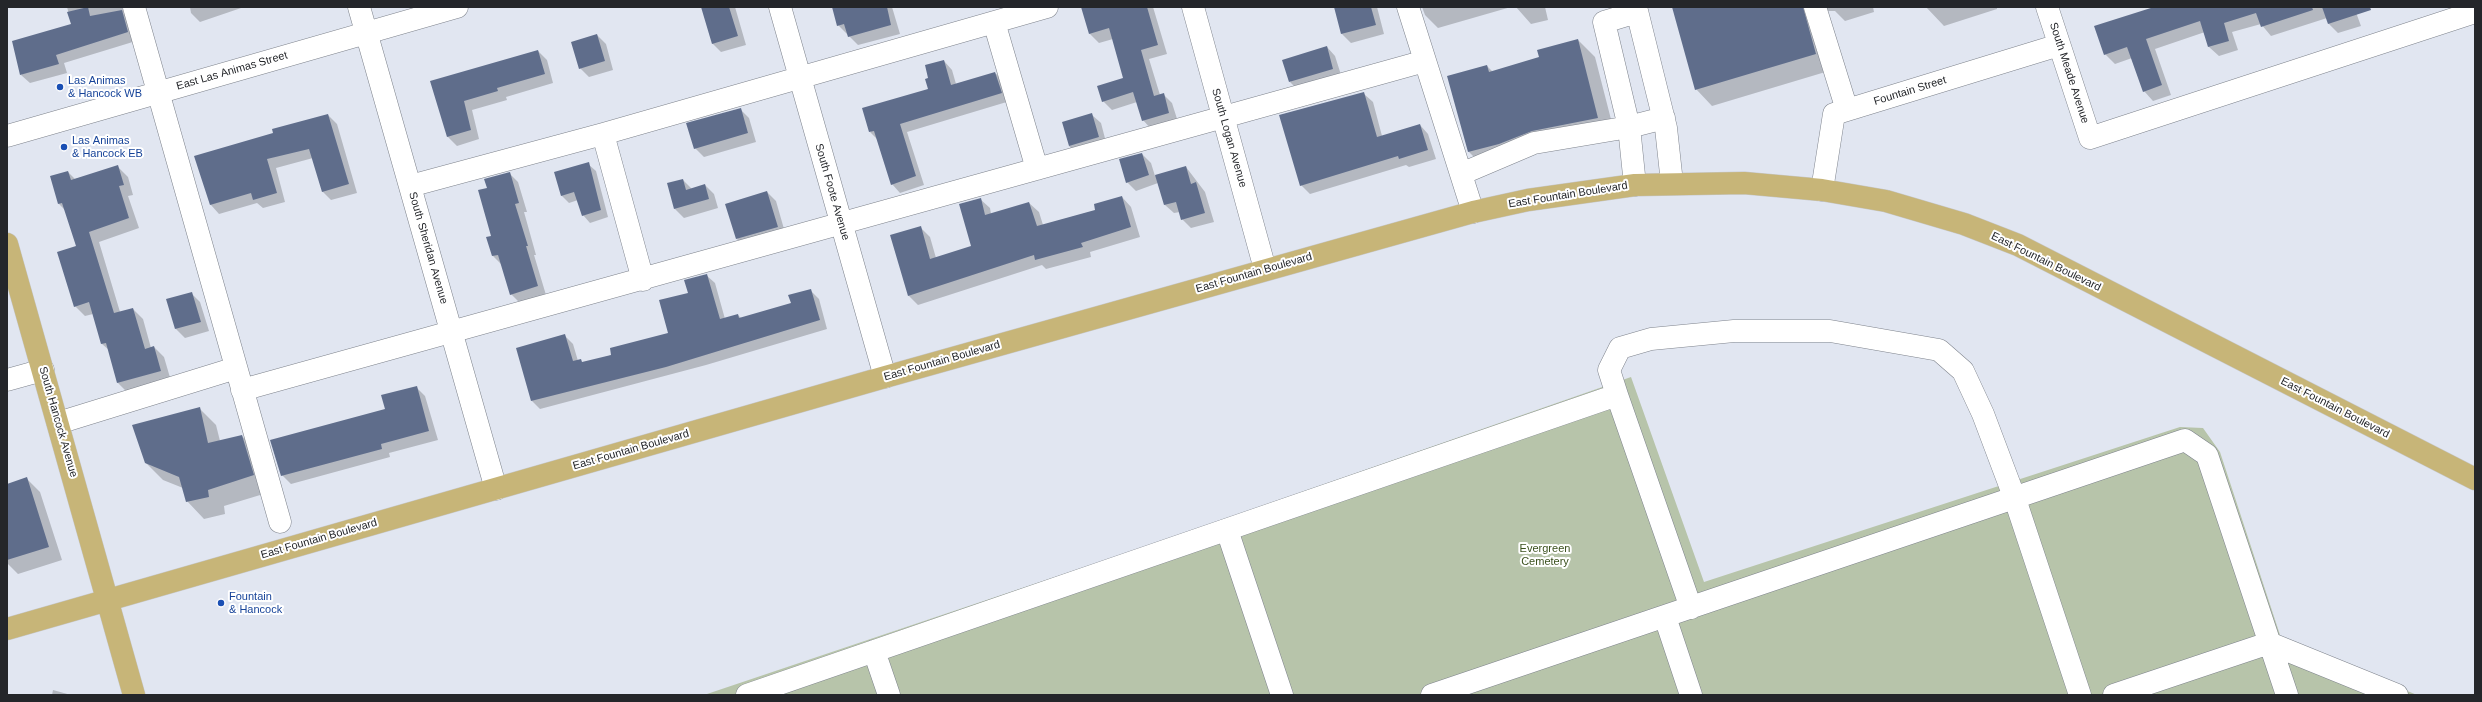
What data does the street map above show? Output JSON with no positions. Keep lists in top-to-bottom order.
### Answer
{
  "streets": {
    "main road": ["East Fountain Boulevard", "South Hancock Avenue"],
    "street": [
      "East Las Animas Street",
      "South Meade Avenue",
      "Fountain Street",
      "South Logan Avenue",
      "South Foote Avenue",
      "South Sheridan Avenue"
    ]
  },
  "crossings": [
    ["East Las Animas Street", "South Sheridan Avenue"],
    ["South Meade Avenue", "Fountain Street"],
    ["Fountain Street", "East Fountain Boulevard"],
    ["South Logan Avenue", "East Fountain Boulevard"],
    ["South Foote Avenue", "East Fountain Boulevard"],
    ["East Fountain Boulevard", "South Sheridan Avenue"],
    ["East Fountain Boulevard", "South Hancock Avenue"]
  ],
  "parks": ["Evergreen Cemetery"],
  "places": ["Las Animas & Hancock WB", "Las Animas & Hancock EB", "Fountain & Hancock"]
}
